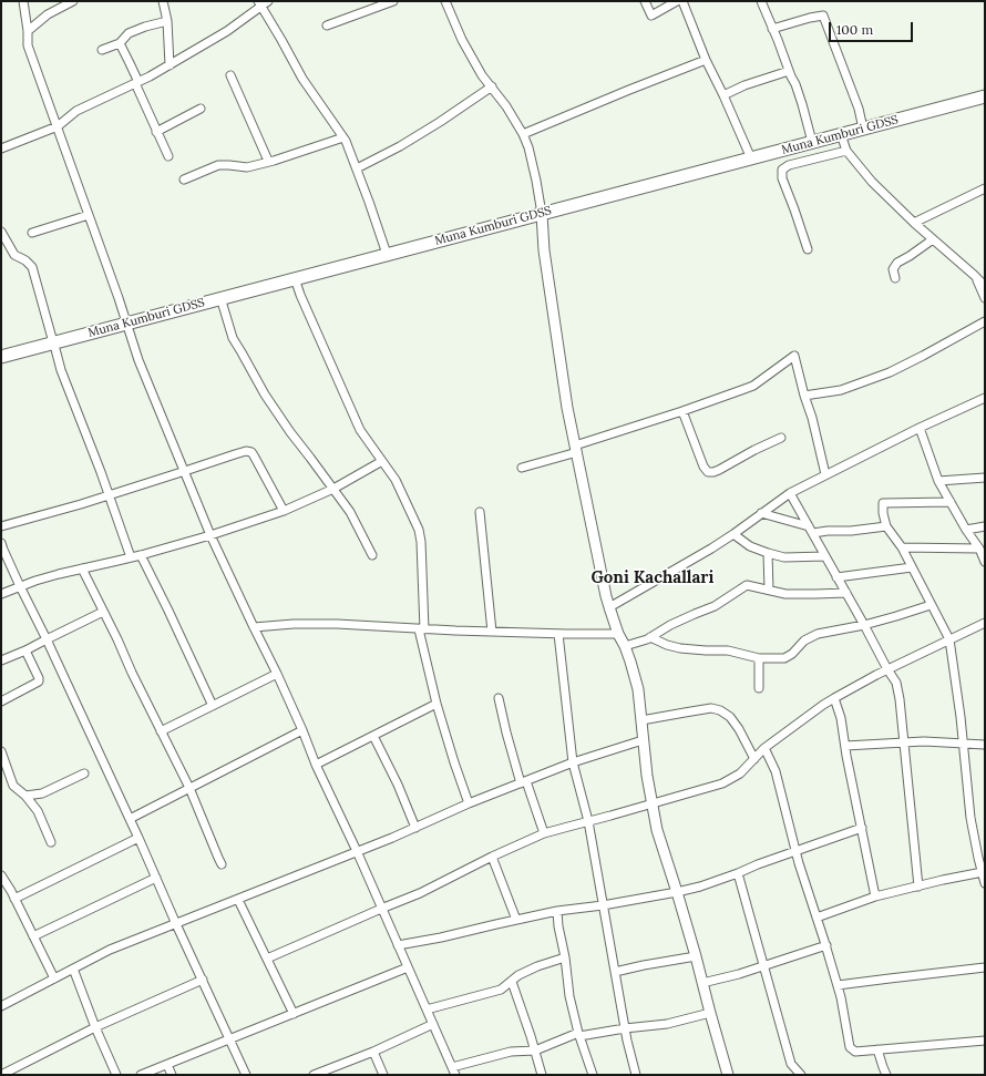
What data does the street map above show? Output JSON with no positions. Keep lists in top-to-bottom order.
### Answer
{
  "streets": {
    "highway": ["Muna Kumburi GDSS"]
  },
  "districts": ["Goni Kachallari"],
  "scale_bar": "100 m"
}
